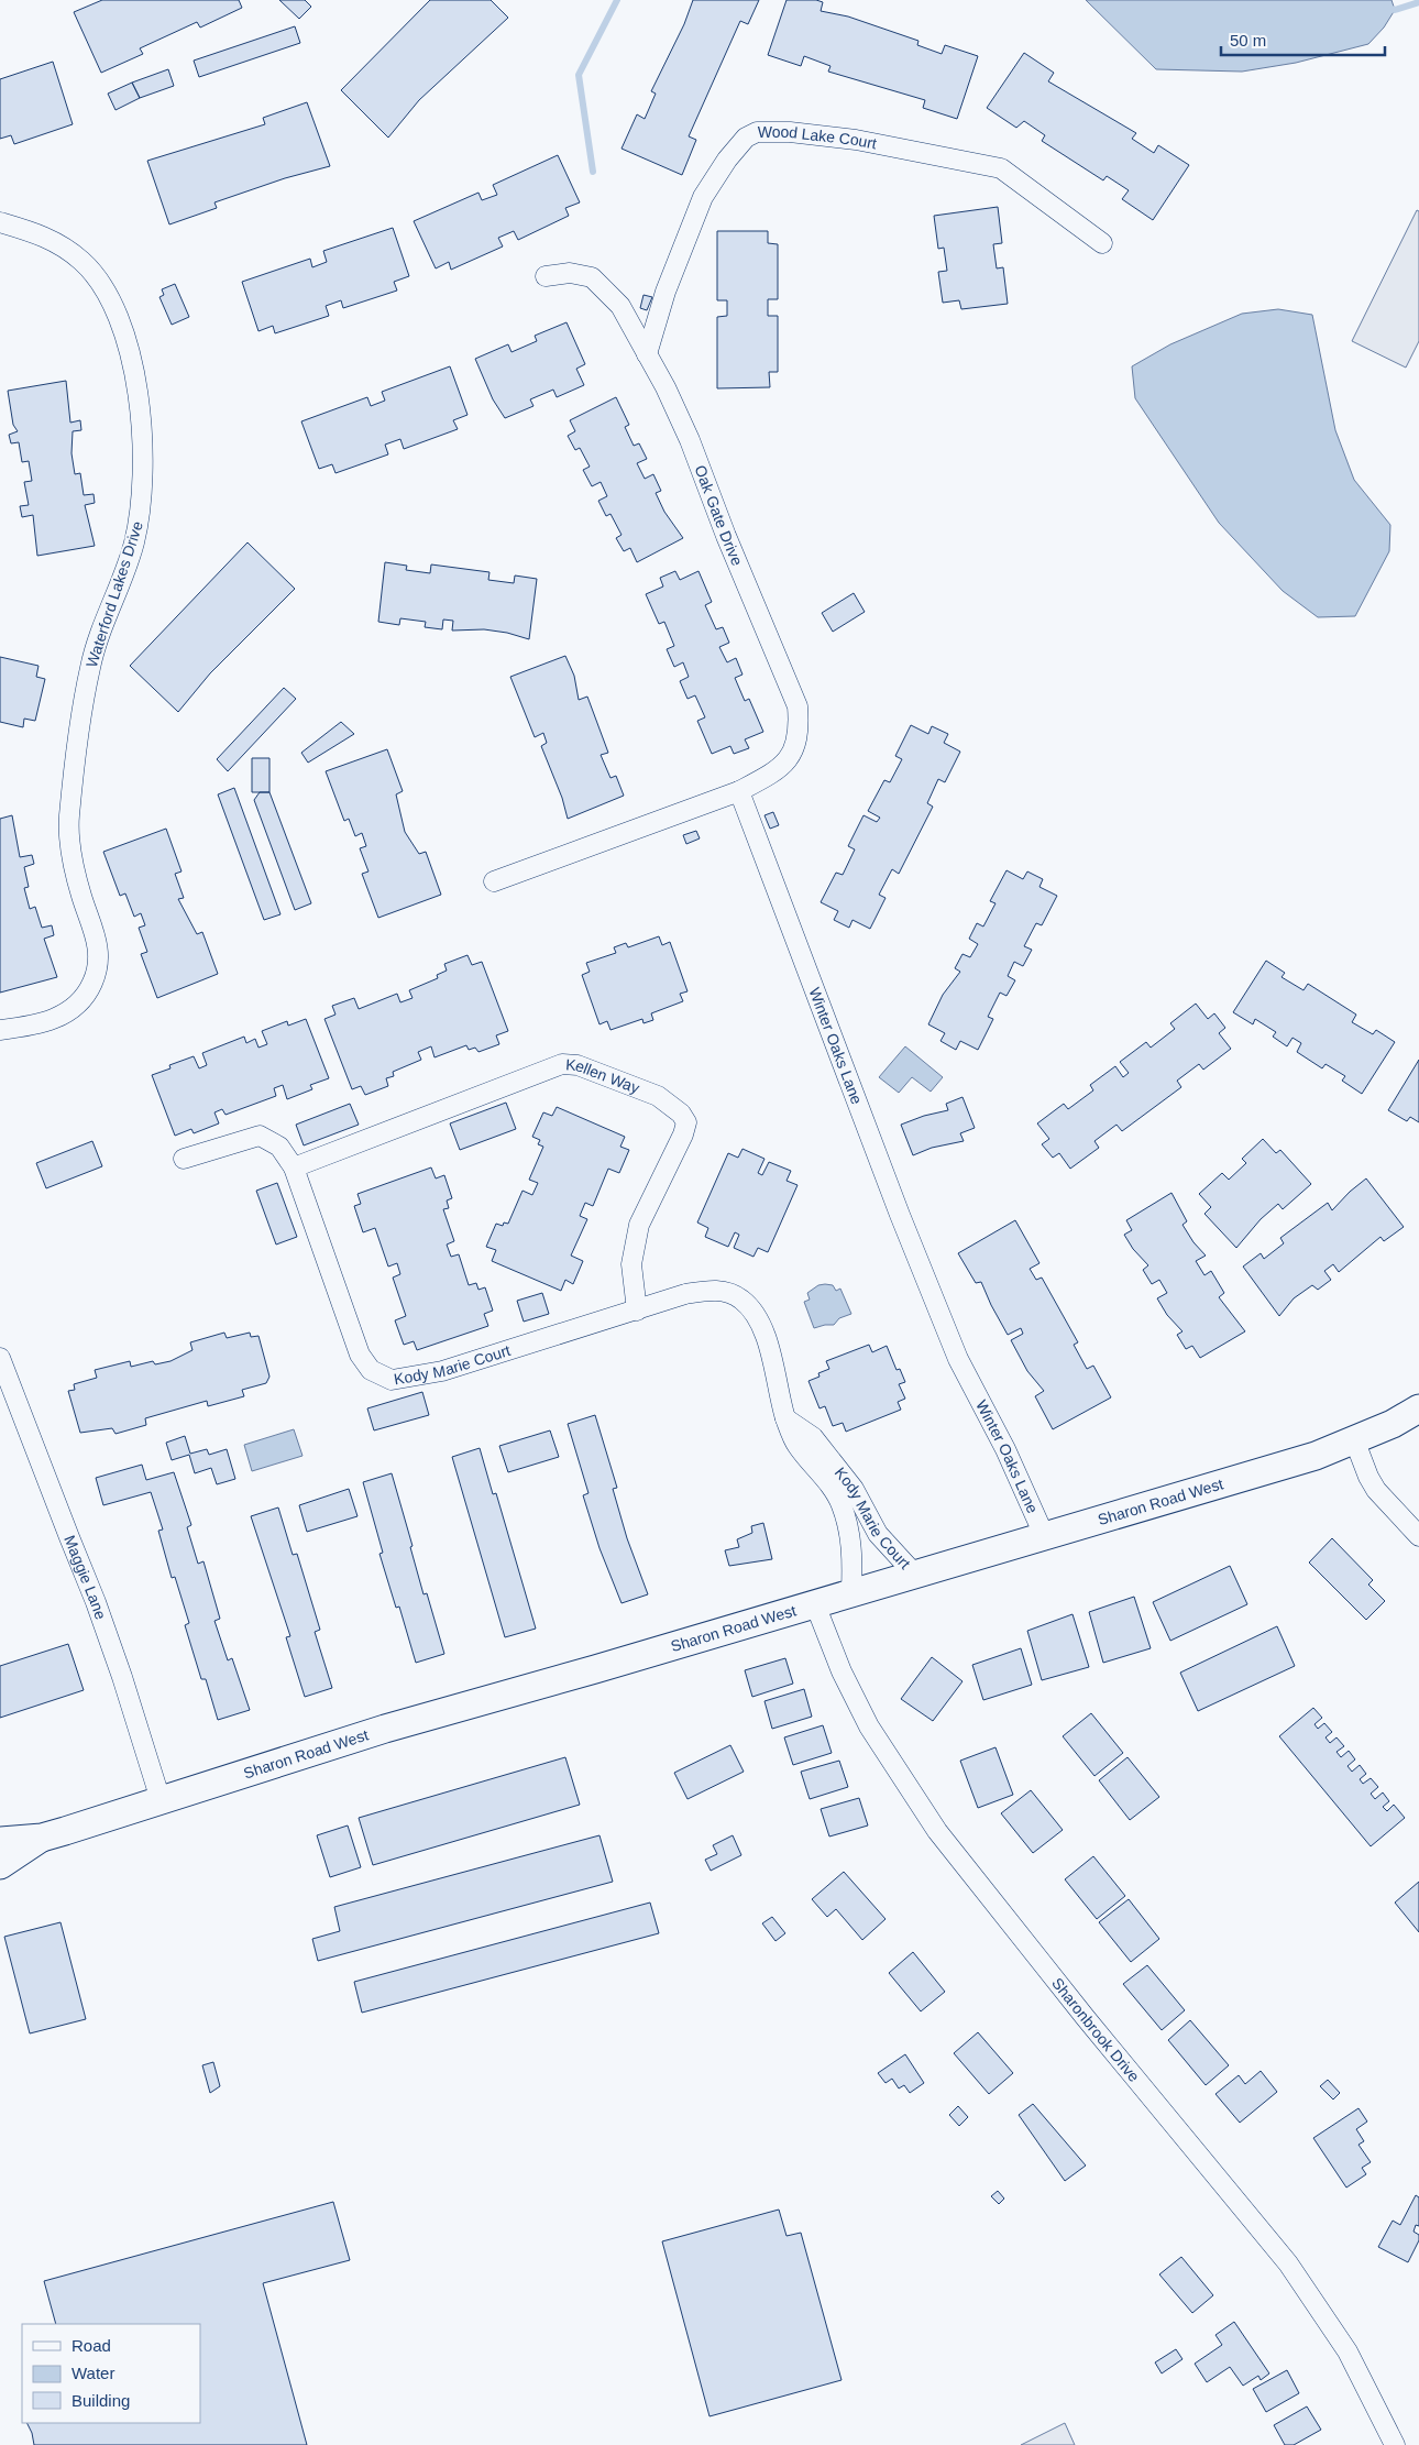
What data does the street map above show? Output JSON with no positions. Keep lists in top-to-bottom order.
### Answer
{
  "streets": {
    "main road": ["Sharon Road West"],
    "street": [
      "Wood Lake Court",
      "Oak Gate Drive",
      "Waterford Lakes Drive",
      "Winter Oaks Lane",
      "Kellen Way",
      "Kody Marie Court",
      "Maggie Lane",
      "Sharonbrook Drive"
    ]
  },
  "crossings": [
    ["Wood Lake Court", "Oak Gate Drive"],
    ["Oak Gate Drive", "Winter Oaks Lane"],
    ["Winter Oaks Lane", "Sharon Road West"],
    ["Kellen Way", "Kody Marie Court"],
    ["Kody Marie Court", "Sharon Road West"],
    ["Sharon Road West", "Maggie Lane"],
    ["Sharon Road West", "Sharonbrook Drive"]
  ],
  "legend": ["Road", "Water", "Building"],
  "scale_bar": "50 m"
}
